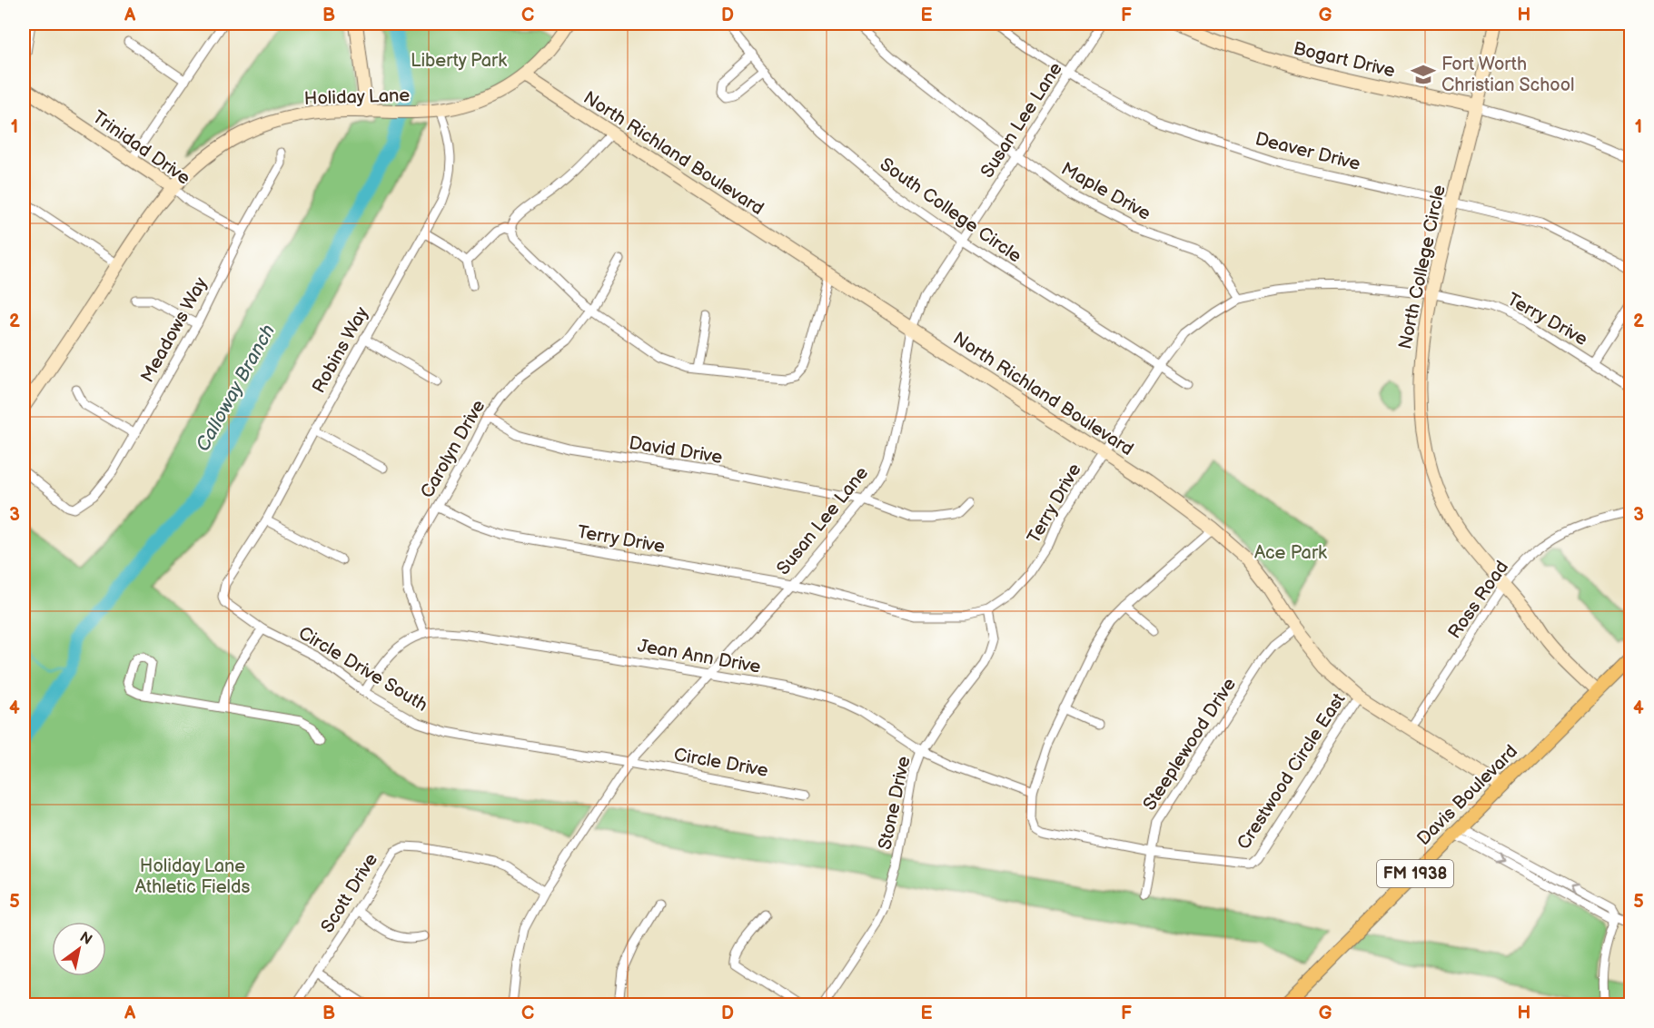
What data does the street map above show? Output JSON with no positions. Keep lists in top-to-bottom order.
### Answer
{
  "streets": {
    "main road": ["Davis Boulevard", "FM 1938"],
    "street": [
      "Bogart Drive",
      "Holiday Lane",
      "Susan Lee Lane",
      "Trinidad Drive",
      "Deaver Drive",
      "North Richland Boulevard",
      "Maple Drive",
      "South College Circle",
      "North College Circle",
      "Terry Drive",
      "Meadows Way",
      "Robins Way",
      "Carolyn Drive",
      "David Drive",
      "Ross Road",
      "Jean Ann Drive",
      "Circle Drive South",
      "Steeplewood Drive",
      "Circle Drive",
      "Crestwood Circle East",
      "Stone Drive",
      "Scott Drive"
    ]
  },
  "crossings": [
    ["Bogart Drive", "North College Circle"],
    ["Holiday Lane", "Trinidad Drive"],
    ["Holiday Lane", "North Richland Boulevard"],
    ["Holiday Lane", "Robins Way"],
    ["Susan Lee Lane", "Deaver Drive"],
    ["Susan Lee Lane", "North Richland Boulevard"],
    ["Susan Lee Lane", "Maple Drive"],
    ["Susan Lee Lane", "South College Circle"],
    ["Susan Lee Lane", "Terry Drive"],
    ["Susan Lee Lane", "David Drive"],
    ["Susan Lee Lane", "Jean Ann Drive"],
    ["Susan Lee Lane", "Circle Drive South"],
    ["Susan Lee Lane", "Circle Drive"],
    ["Susan Lee Lane", "Scott Drive"],
    ["Trinidad Drive", "Meadows Way"],
    ["Deaver Drive", "North College Circle"],
    ["North Richland Boulevard", "Terry Drive"],
    ["North Richland Boulevard", "Ross Road"],
    ["North Richland Boulevard", "Steeplewood Drive"],
    ["North Richland Boulevard", "Crestwood Circle East"],
    ["North Richland Boulevard", "Davis Boulevard"],
    ["Maple Drive", "Terry Drive"],
    ["South College Circle", "Terry Drive"],
    ["North College Circle", "Terry Drive"],
    ["North College Circle", "Ross Road"],
    ["North College Circle", "Davis Boulevard"],
    ["Terry Drive", "Carolyn Drive"],
    ["Terry Drive", "Stone Drive"],
    ["Robins Way", "Circle Drive South"],
    ["Carolyn Drive", "David Drive"],
    ["Carolyn Drive", "Jean Ann Drive"],
    ["Jean Ann Drive", "Circle Drive South"],
    ["Jean Ann Drive", "Stone Drive"],
    ["Circle Drive South", "Circle Drive"],
    ["Steeplewood Drive", "Crestwood Circle East"]
  ],
  "water": ["Calloway Branch"],
  "parks": ["Liberty Park", "Ace Park", "Holiday Lane Athletic Fields"],
  "places": {
    "school or university": ["Fort Worth Christian School"]
  },
  "north": "top right",
  "grid": {
    "columns": [
      "A",
      "B",
      "C",
      "D",
      "E",
      "F",
      "G",
      "H"
    ],
    "rows": [
      "1",
      "2",
      "3",
      "4",
      "5"
    ]
  }
}
